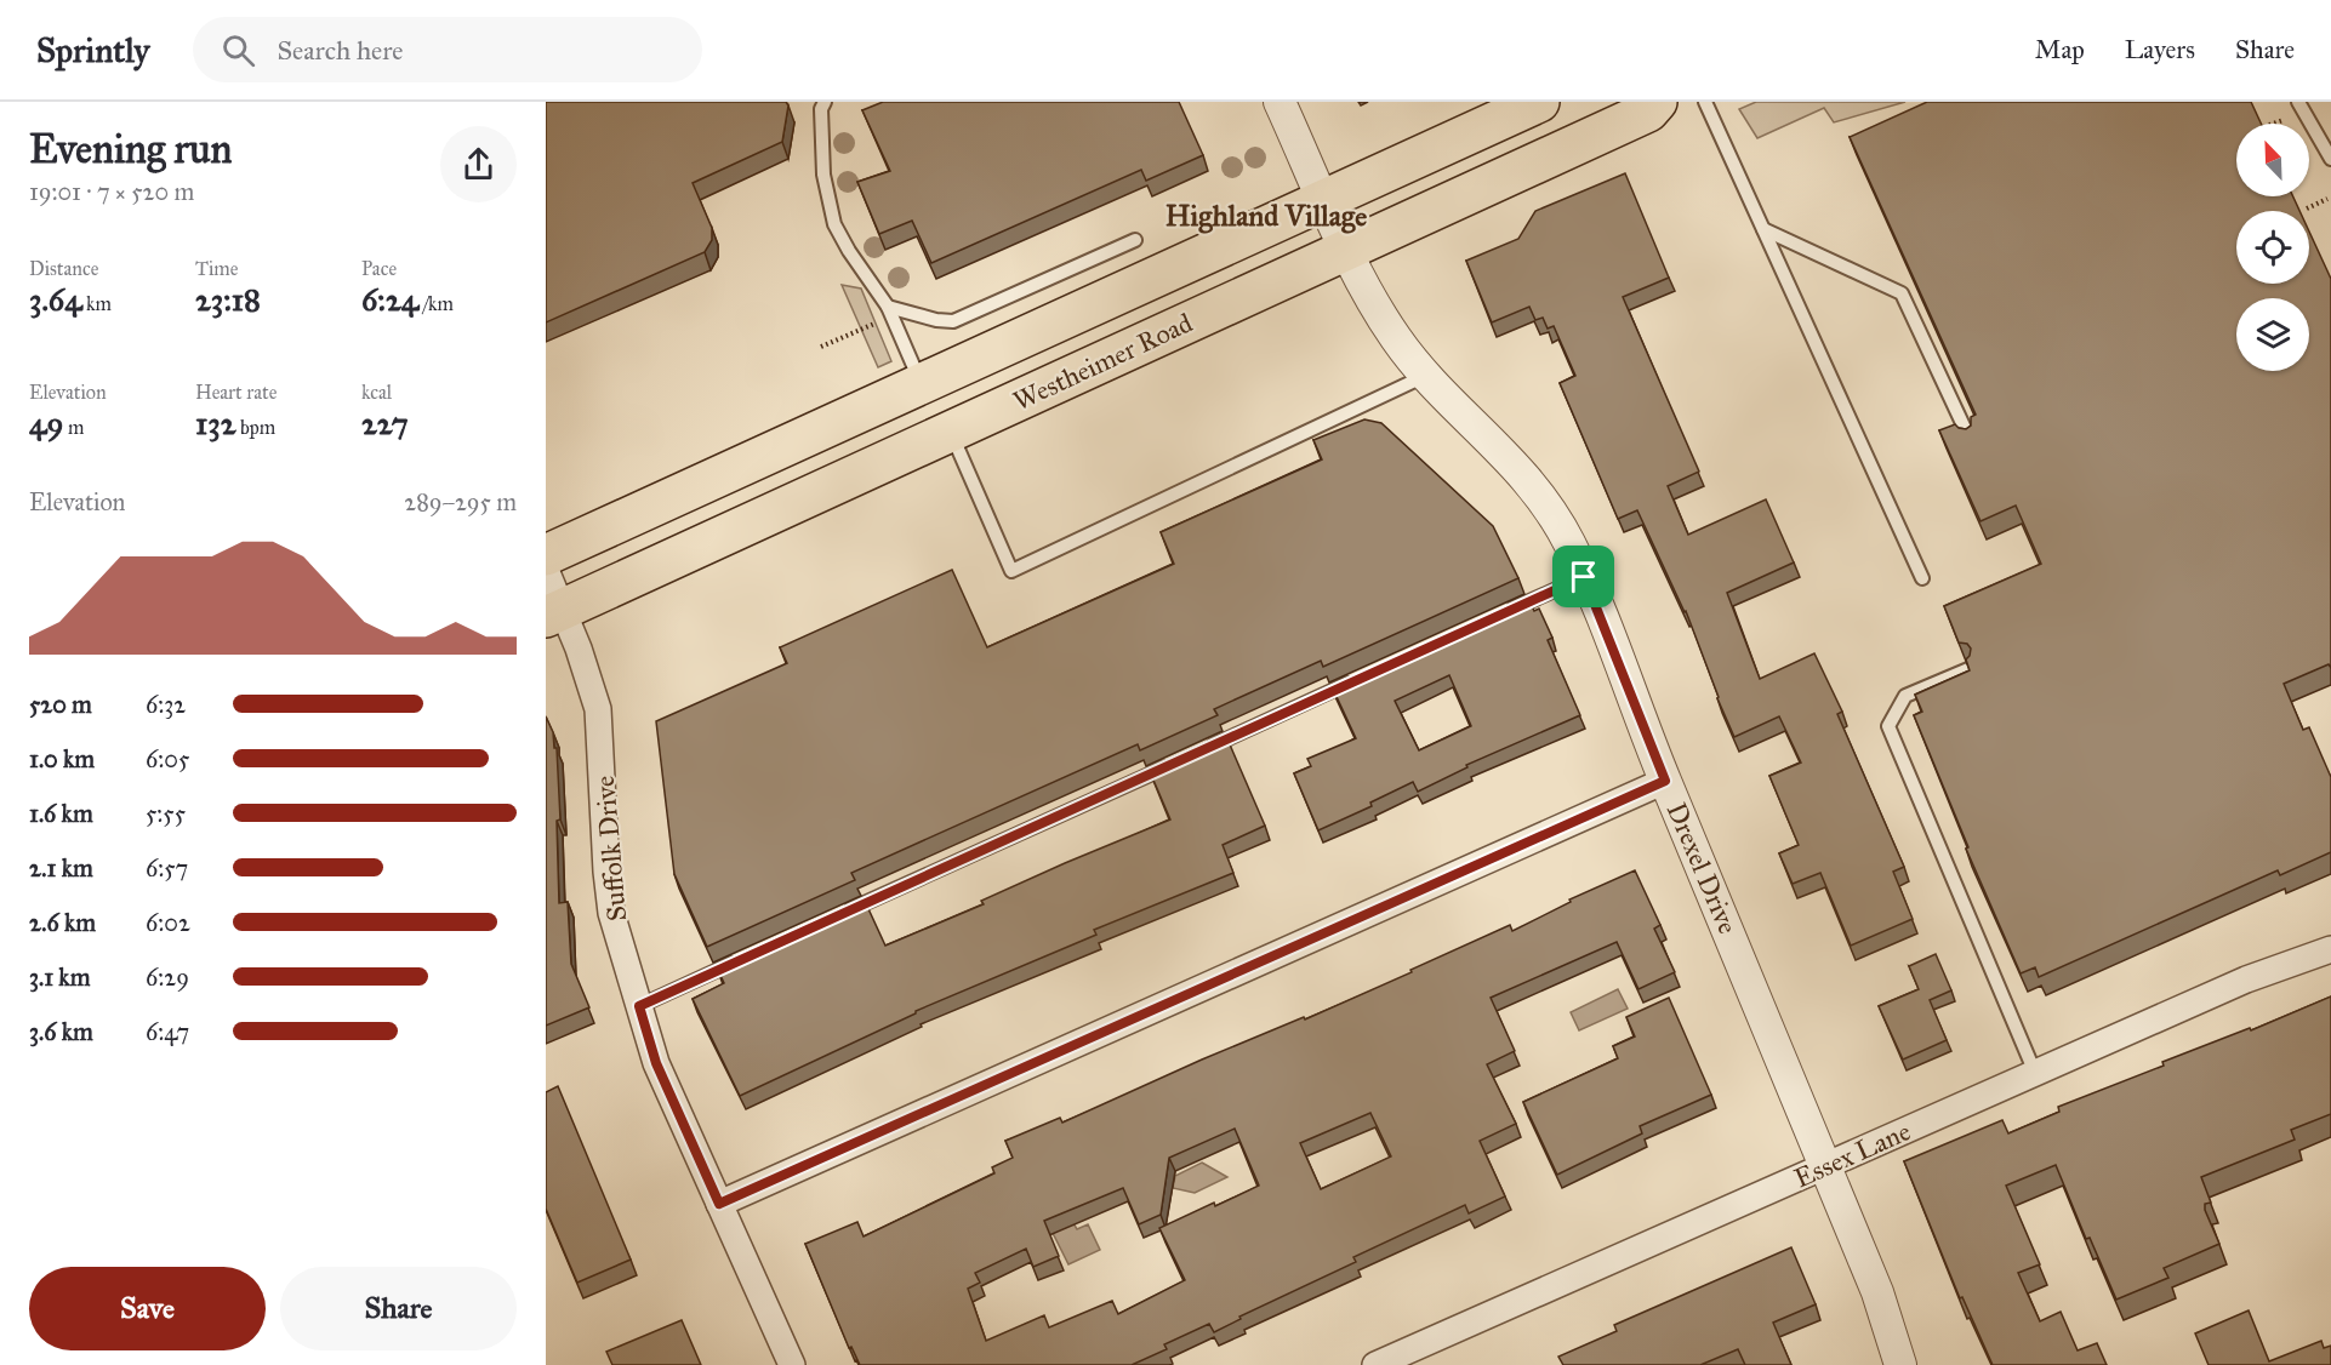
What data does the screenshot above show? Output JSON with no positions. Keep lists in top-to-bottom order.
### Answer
{
  "streets": {
    "main road": ["Westheimer Road"],
    "street": ["Suffolk Drive", "Drexel Drive", "Essex Lane"]
  },
  "crossings": [
    ["Westheimer Road", "Suffolk Drive"],
    ["Westheimer Road", "Drexel Drive"],
    ["Drexel Drive", "Essex Lane"]
  ],
  "districts": ["Highland Village"],
  "north": "top left",
  "page": {
    "header": "Sprintly",
    "search": "Search here",
    "nav": ["Map", "Layers", "Share"],
    "heading": ["Evening run", "19:01 · 7 × 520 m"],
    "stats": [
      ["Distance", "3.64 km"],
      ["Time", "23:18"],
      ["Pace", "6:24 /km"],
      ["Elevation", "49 m"],
      ["Heart rate", "132 bpm"],
      ["kcal", "227"]
    ],
    "chart": ["Elevation", "289–295 m"],
    "list": [
      {
        "name": "520 m",
        "note": "6:32"
      },
      {
        "name": "1.0 km",
        "note": "6:05"
      },
      {
        "name": "1.6 km",
        "note": "5:55"
      },
      {
        "name": "2.1 km",
        "note": "6:57"
      },
      {
        "name": "2.6 km",
        "note": "6:02"
      },
      {
        "name": "3.1 km",
        "note": "6:29"
      },
      {
        "name": "3.6 km",
        "note": "6:47"
      }
    ],
    "buttons": ["Save", "Share"]
  }
}
